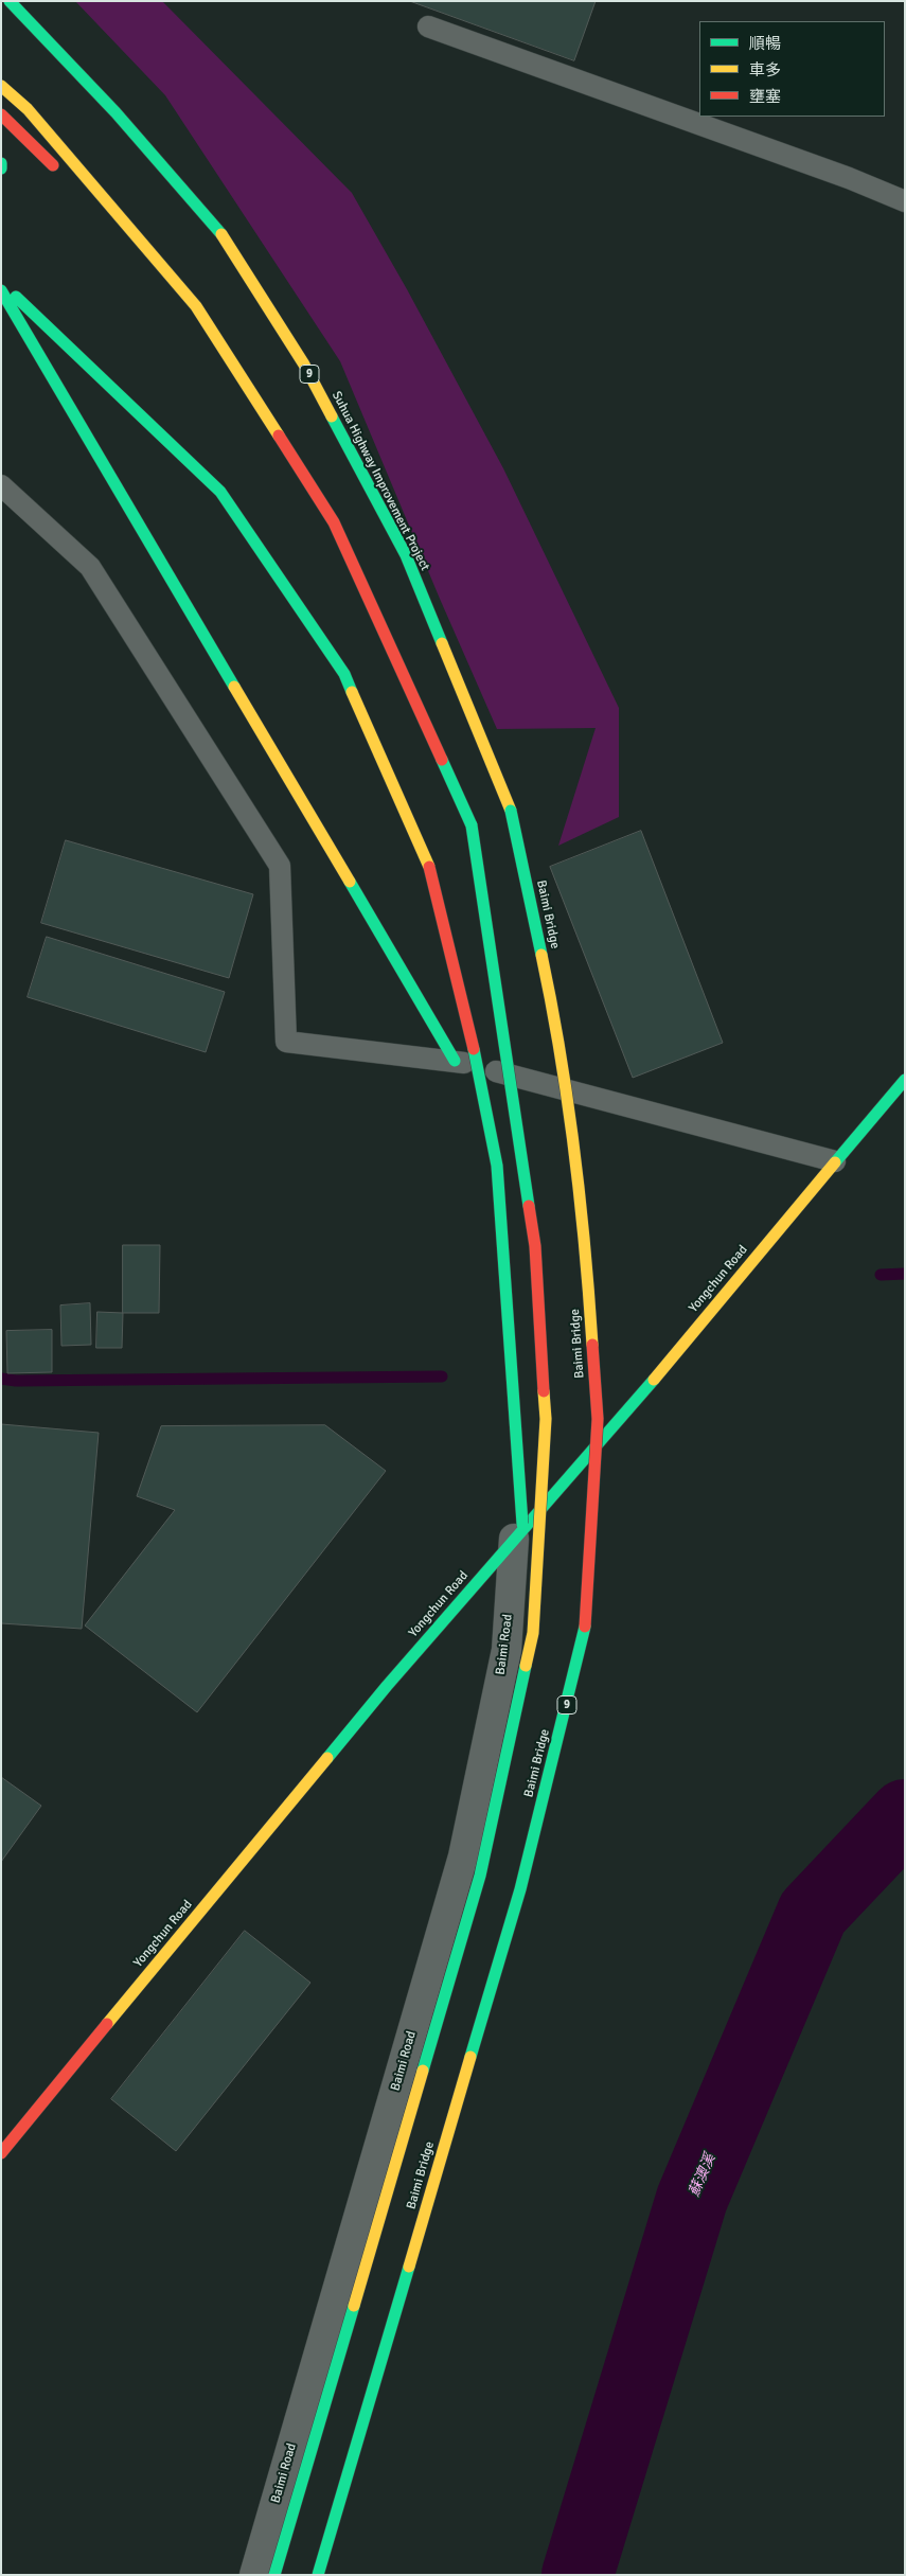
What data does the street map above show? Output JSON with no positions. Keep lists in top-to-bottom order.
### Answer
{
  "streets": {
    "main road": [
      "9",
      "Suhua Highway Improvement Project",
      "Baimi Bridge",
      "Yongchun Road"
    ],
    "street": ["Baimi Road"]
  },
  "crossings": [
    ["Suhua Highway Improvement Project", "Baimi Bridge"],
    ["Yongchun Road", "Baimi Road"]
  ],
  "water": ["蘇澳溪"],
  "legend": ["順暢", "車多", "壅塞"]
}
